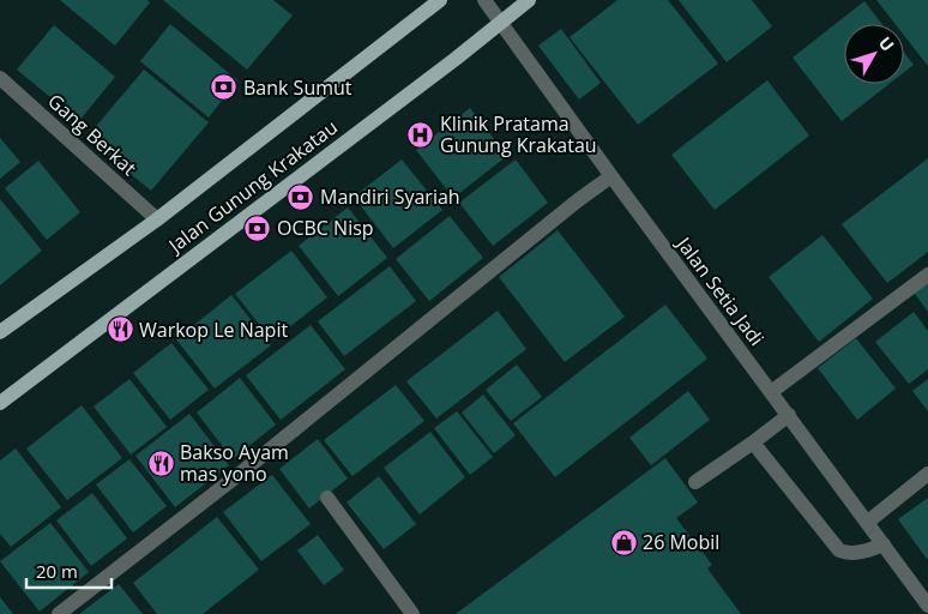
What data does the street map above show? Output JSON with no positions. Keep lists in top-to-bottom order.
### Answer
{
  "streets": {
    "main road": ["Jalan Gunung Krakatau"],
    "street": ["Gang Berkat", "Jalan Setia Jadi"]
  },
  "crossings": [
    ["Gang Berkat", "Jalan Gunung Krakatau"],
    ["Jalan Gunung Krakatau", "Jalan Setia Jadi"]
  ],
  "places": {
    "bank": ["Bank Sumut", "Mandiri Syariah", "OCBC Nisp"],
    "hospital": ["Klinik Pratama Gunung Krakatau"],
    "restaurant": ["Warkop Le Napit", "Bakso Ayam mas yono"],
    "shop": ["26 Mobil"]
  },
  "scale_bar": "20 m",
  "north": "top right"
}
